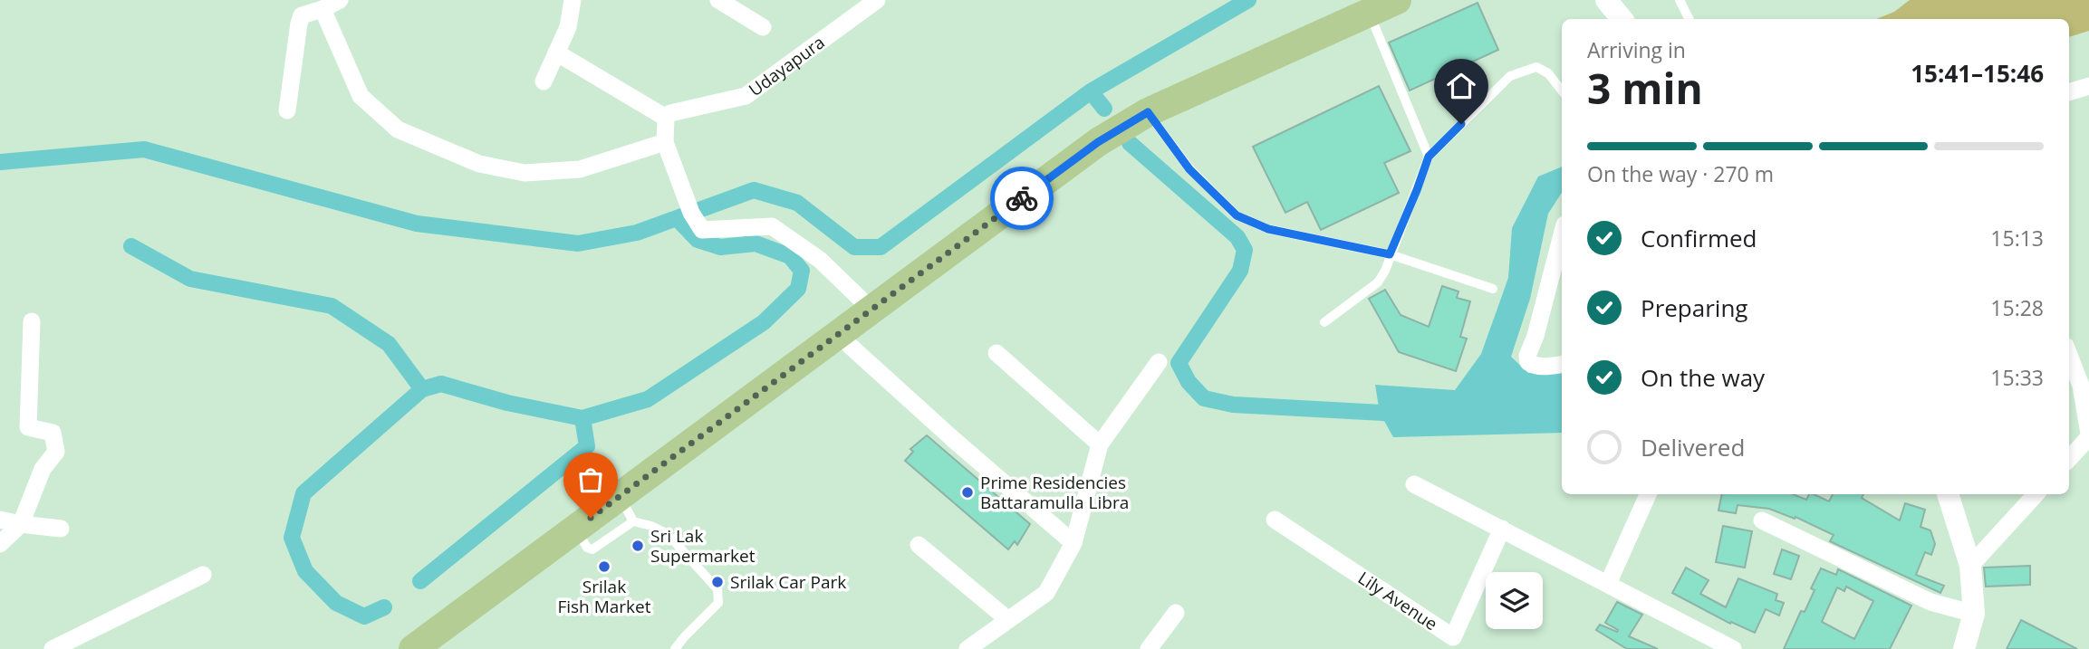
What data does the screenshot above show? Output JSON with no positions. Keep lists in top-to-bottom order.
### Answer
{
  "streets": {
    "street": ["Udayapura", "Lily Avenue"]
  },
  "places": [
    "Prime Residencies Battaramulla Libra",
    "Sri Lak Supermarket",
    "Srilak Fish Market",
    "Srilak Car Park"
  ],
  "page": {
    "heading": ["3 min", "Arriving in", "15:41–15:46"],
    "bar": "On the way · 270 m",
    "list": [
      ["Confirmed", "15:13"],
      ["Preparing", "15:28"],
      ["On the way", "15:33"],
      "Delivered"
    ]
  }
}
